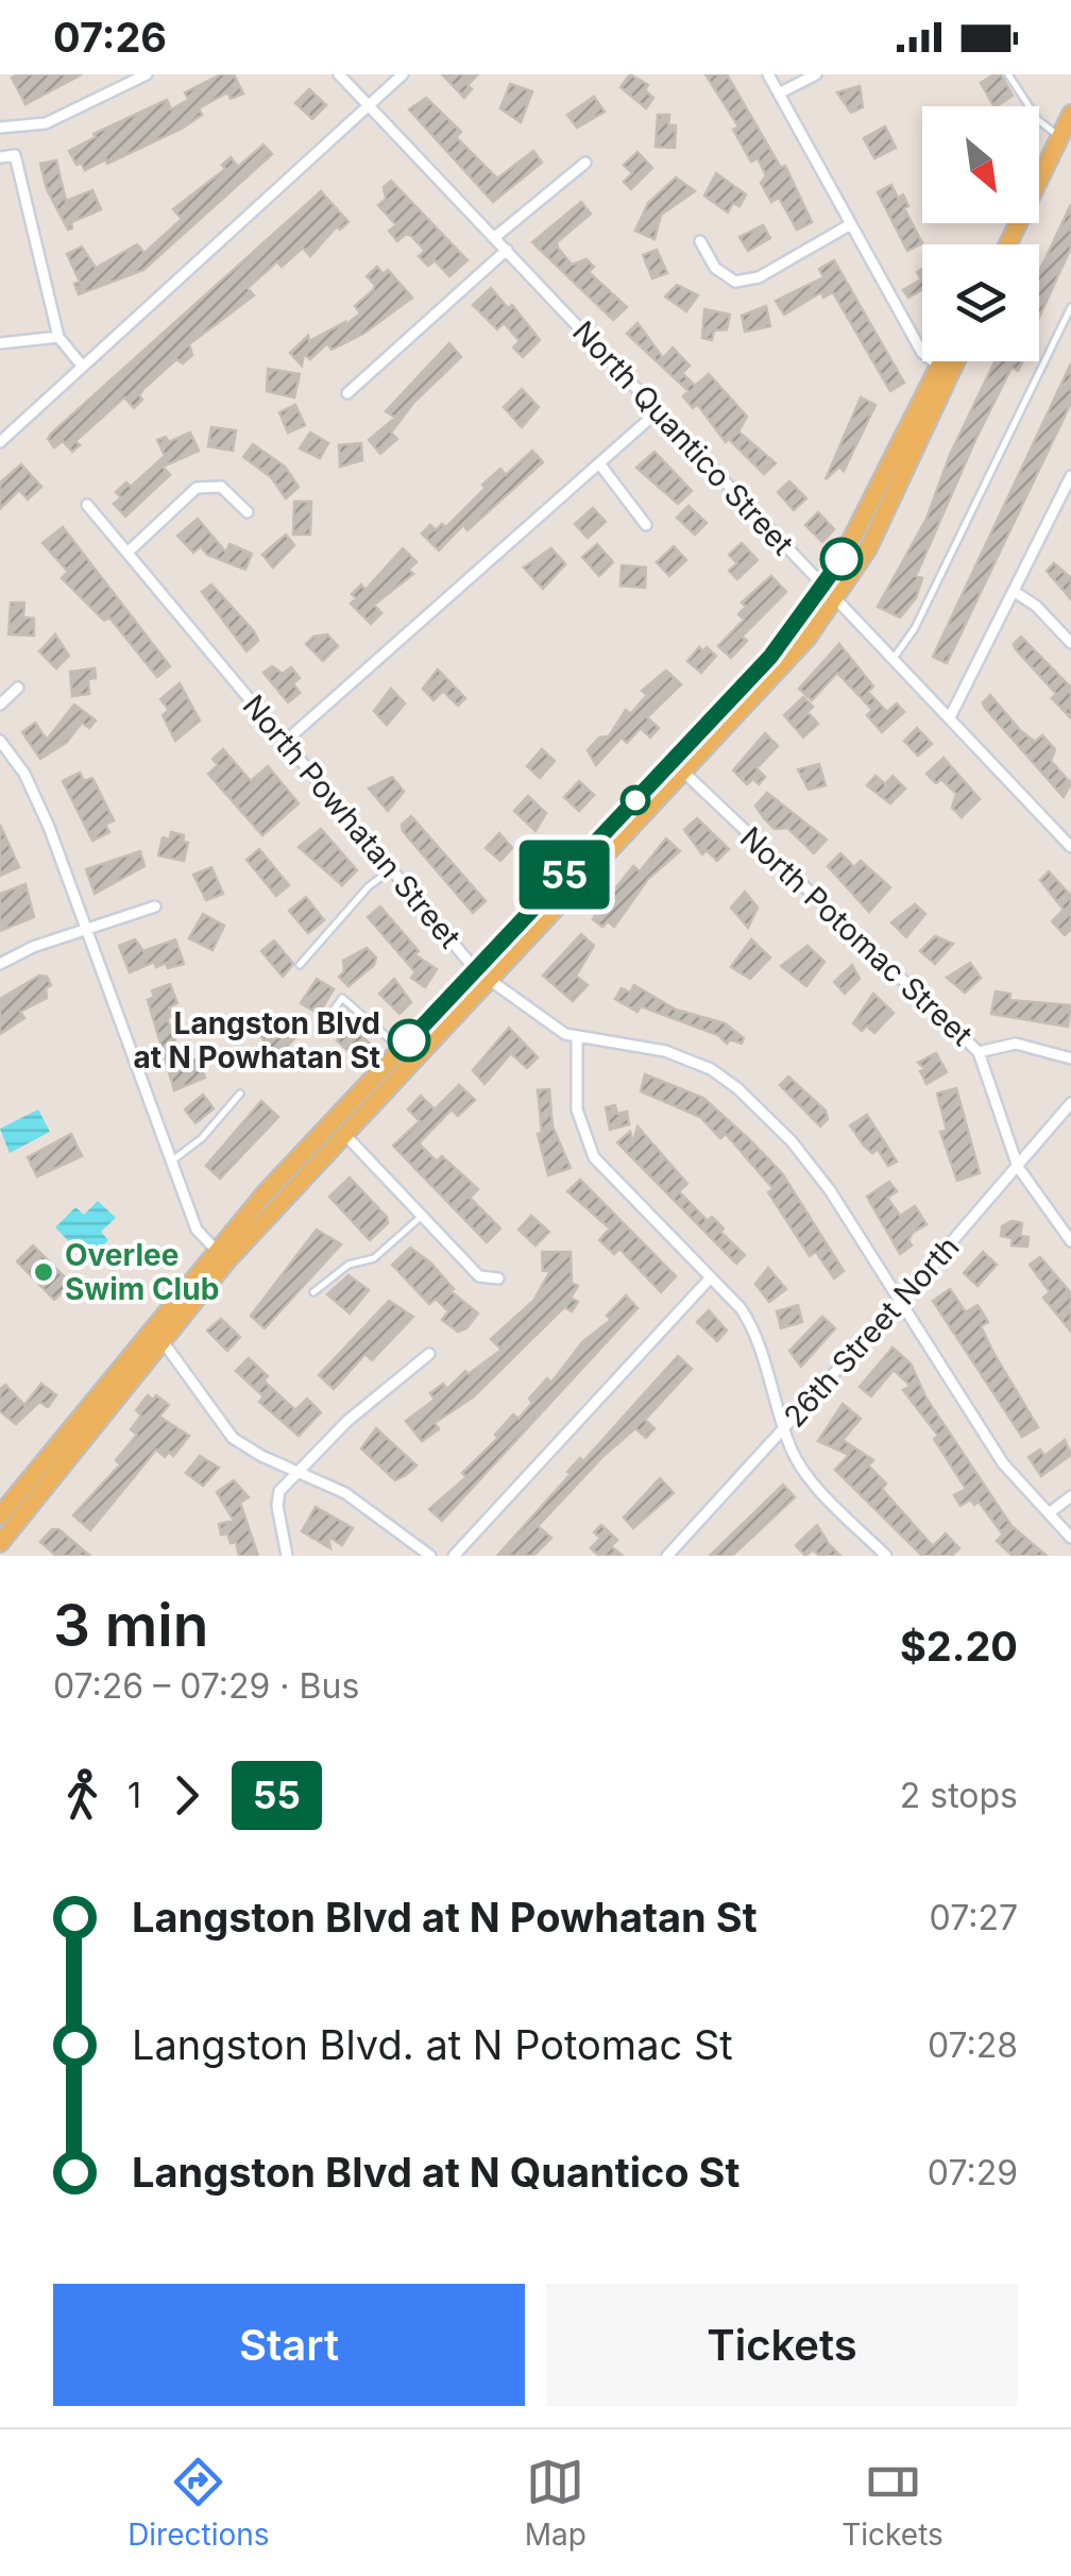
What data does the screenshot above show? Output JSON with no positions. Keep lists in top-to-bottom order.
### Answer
{
  "streets": {
    "street": [
      "North Quantico Street",
      "North Powhatan Street",
      "North Potomac Street",
      "26th Street North"
    ]
  },
  "crossings": [
    ["North Powhatan Street", "26th Street North"],
    ["North Potomac Street", "26th Street North"]
  ],
  "places": ["Langston Blvd at N Powhatan St", "Overlee Swim Club"],
  "lines": ["bus line 55"],
  "north": "bottom right",
  "page": {
    "status": "07:26",
    "on_map": "55",
    "heading": ["3 min", "07:26 – 07:29 · Bus", "$2.20"],
    "legs": ["1", "55", "2 stops"],
    "list": [
      {
        "name": "Langston Blvd at N Powhatan St",
        "value": "07:27"
      },
      {
        "name": "Langston Blvd. at N Potomac St",
        "value": "07:28"
      },
      {
        "name": "Langston Blvd at N Quantico St",
        "value": "07:29"
      }
    ],
    "buttons": ["Start", "Tickets"],
    "tabs": ["Directions", "Map", "Tickets"]
  }
}
